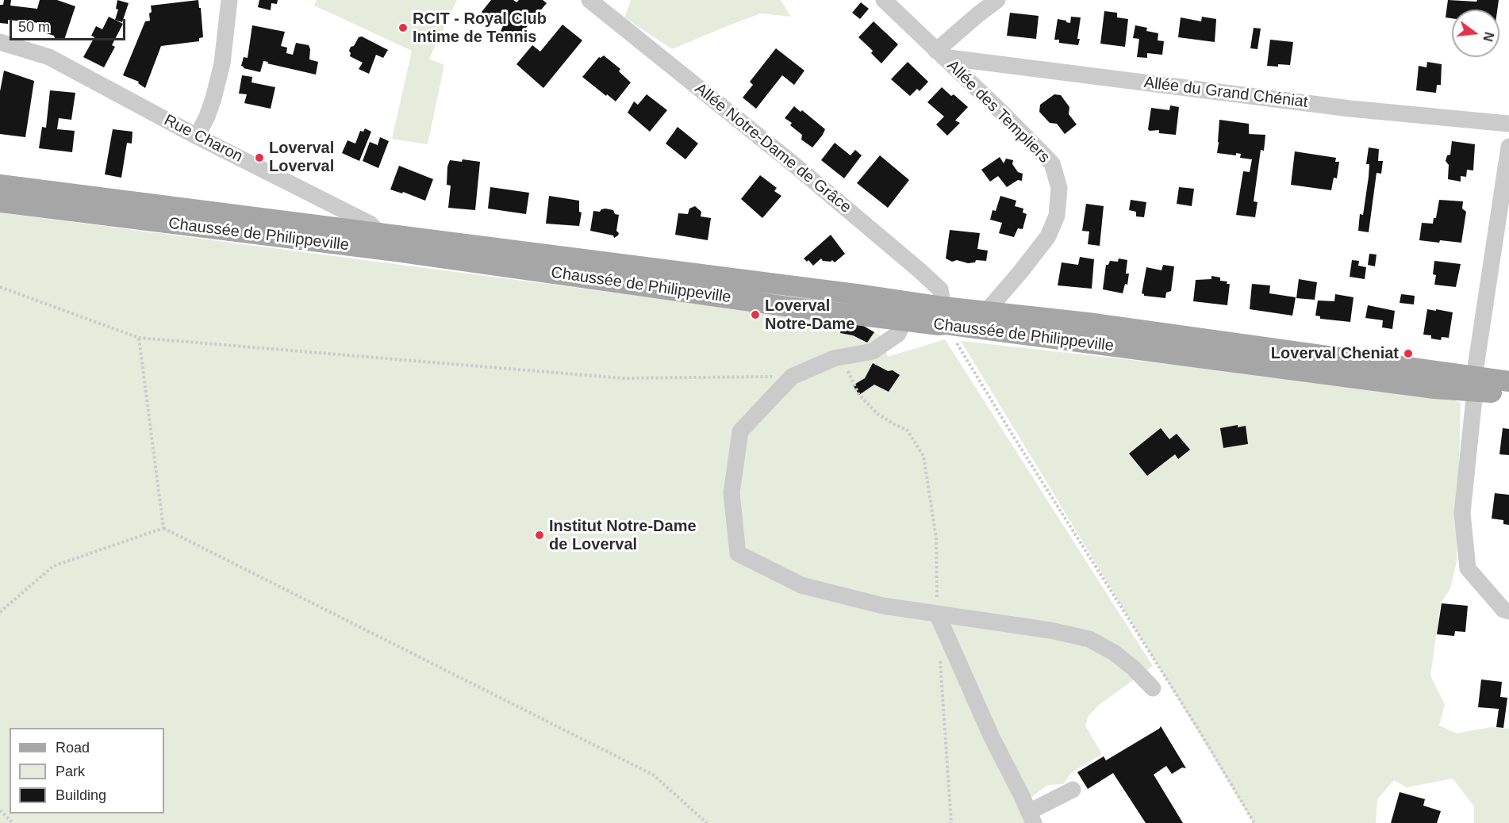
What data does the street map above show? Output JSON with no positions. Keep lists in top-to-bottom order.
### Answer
{
  "streets": {
    "main road": ["Chaussée de Philippeville"],
    "street": [
      "Allée du Grand Chéniat",
      "Allée des Templiers",
      "Rue Charon",
      "Allée Notre-Dame de Grâce"
    ]
  },
  "crossings": [
    ["Allée du Grand Chéniat", "Allée des Templiers"],
    ["Allée des Templiers", "Chaussée de Philippeville"],
    ["Rue Charon", "Chaussée de Philippeville"],
    ["Allée Notre-Dame de Grâce", "Chaussée de Philippeville"]
  ],
  "places": [
    "RCIT - Royal Club Intime de Tennis",
    "Loverval Loverval",
    "Loverval Notre-Dame",
    "Loverval Cheniat",
    "Institut Notre-Dame de Loverval"
  ],
  "legend": ["Road", "Park", "Building"],
  "scale_bar": "50 m",
  "north": "right"
}
